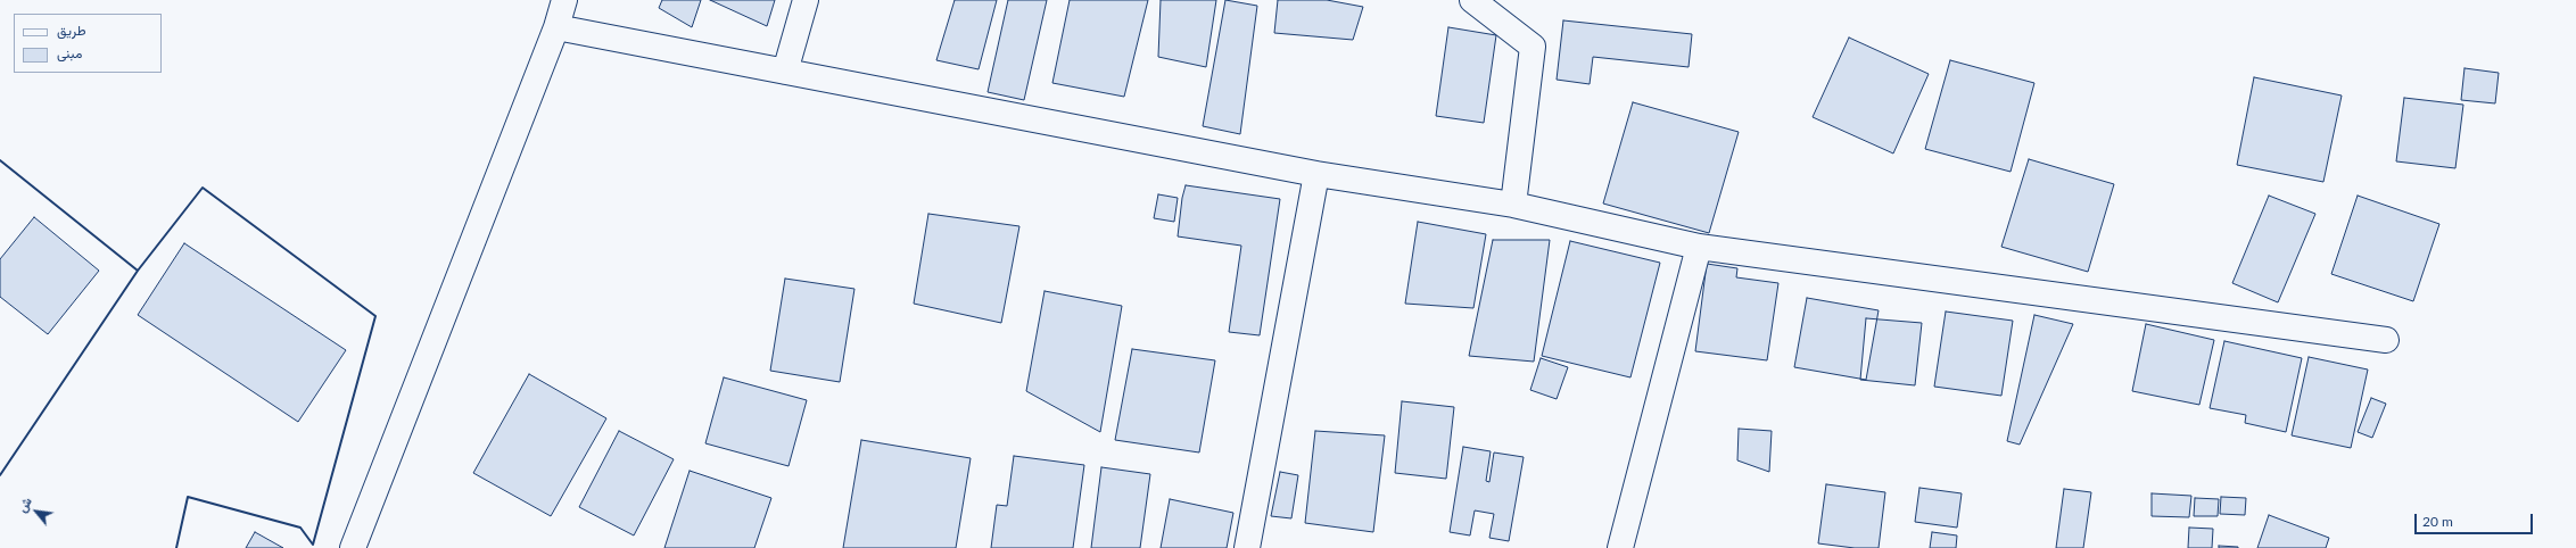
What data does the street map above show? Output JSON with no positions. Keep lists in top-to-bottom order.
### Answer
{
  "legend": ["طريق", "مبنى"],
  "scale_bar": "20 m",
  "north": "top left"
}
